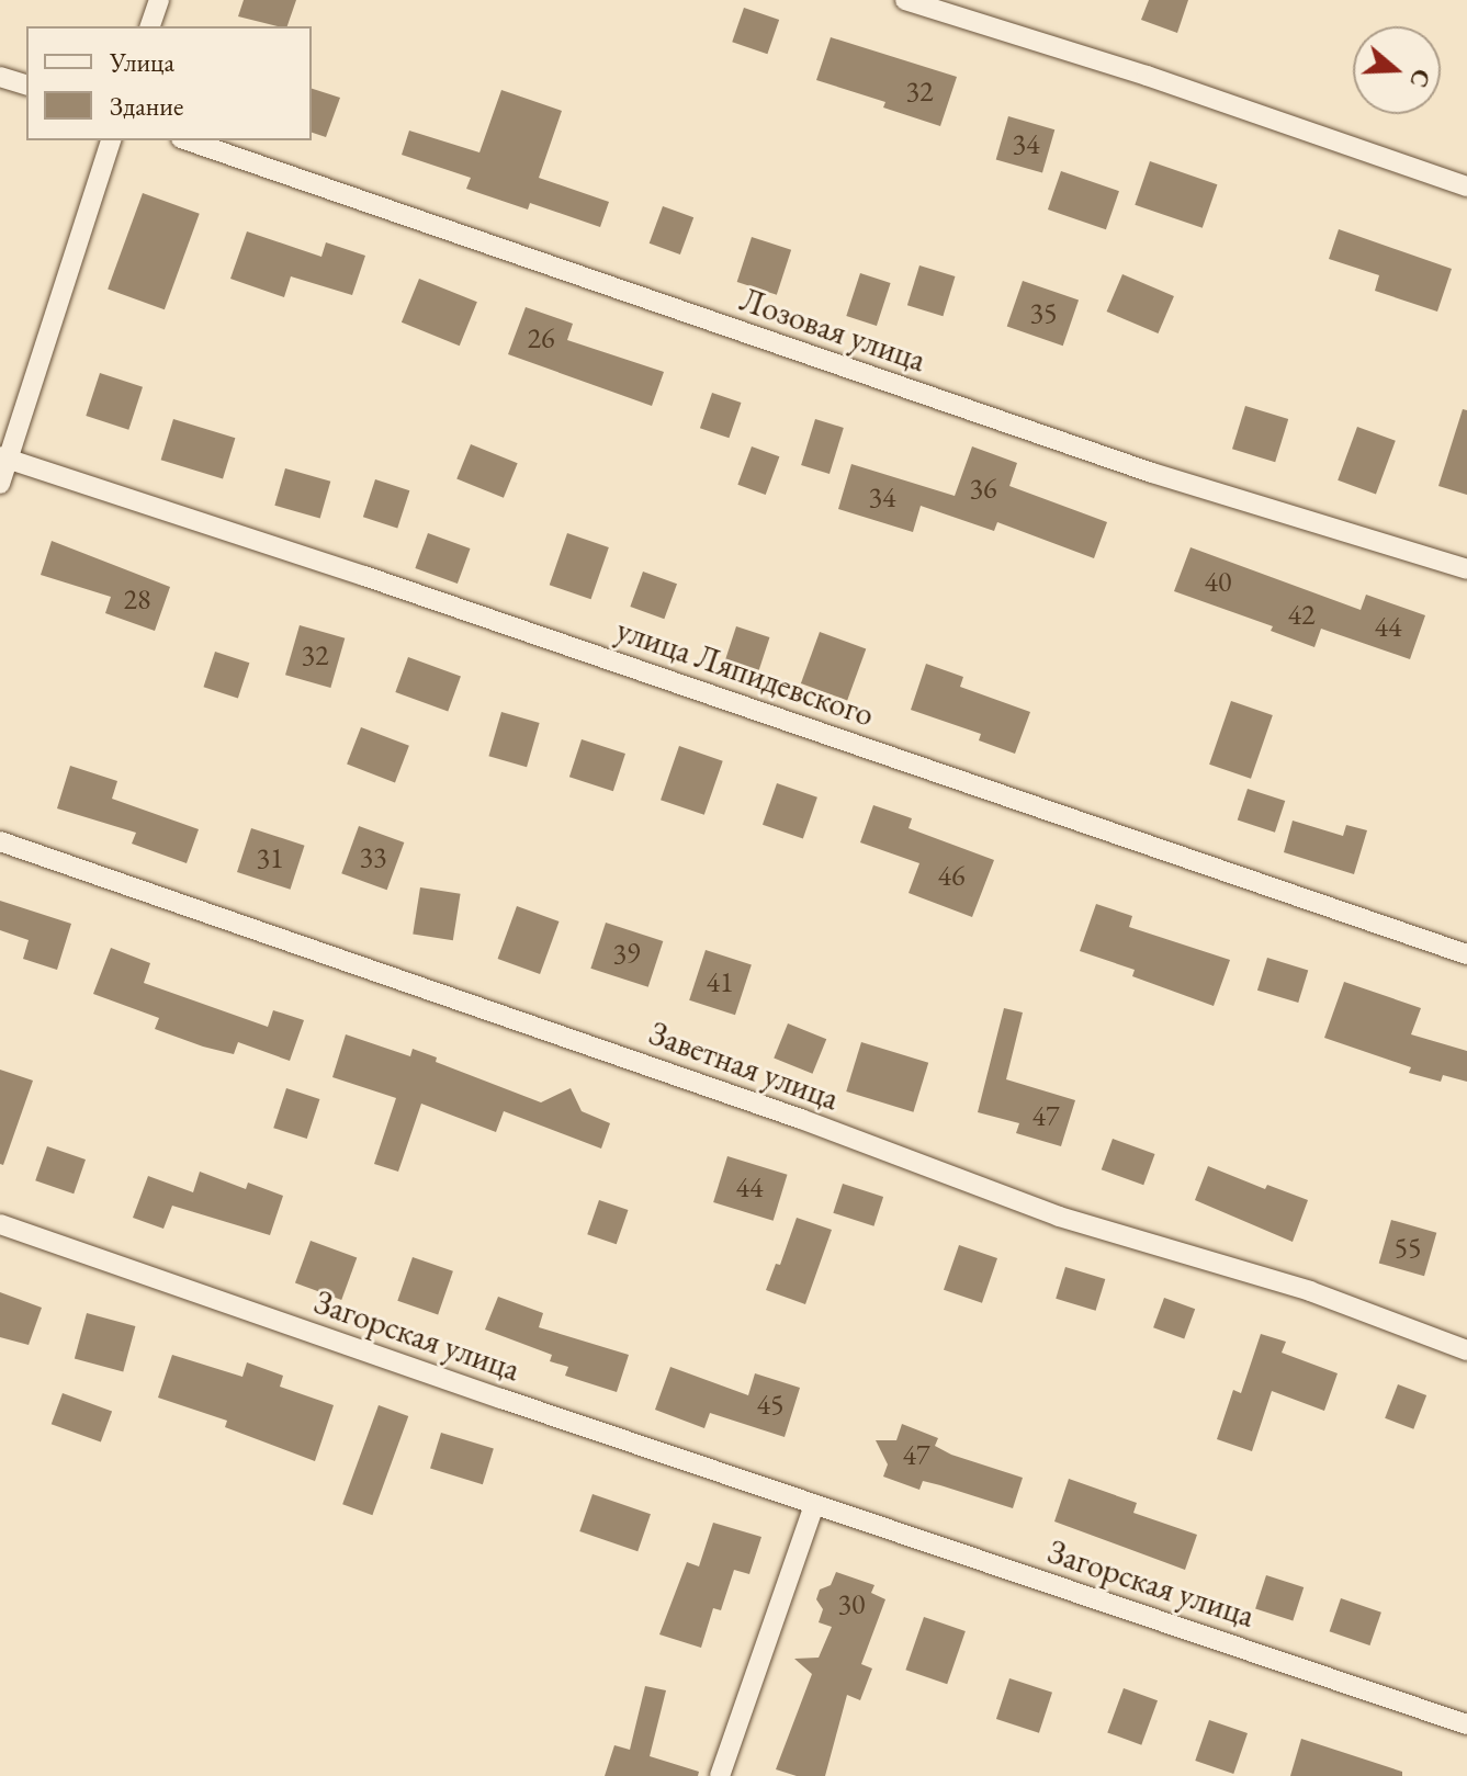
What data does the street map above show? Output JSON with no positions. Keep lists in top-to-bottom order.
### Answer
{
  "streets": {
    "street": [
      "Лозовая улица",
      "улица Ляпидевского",
      "Заветная улица",
      "Загорская улица"
    ]
  },
  "house_numbers": [
    "32",
    "34",
    "35",
    "26",
    "36",
    "34",
    "40",
    "28",
    "42",
    "44",
    "32",
    "33",
    "31",
    "46",
    "39",
    "41",
    "47",
    "44",
    "55",
    "45",
    "47",
    "30"
  ],
  "legend": ["Улица", "Здание"],
  "north": "right"
}
